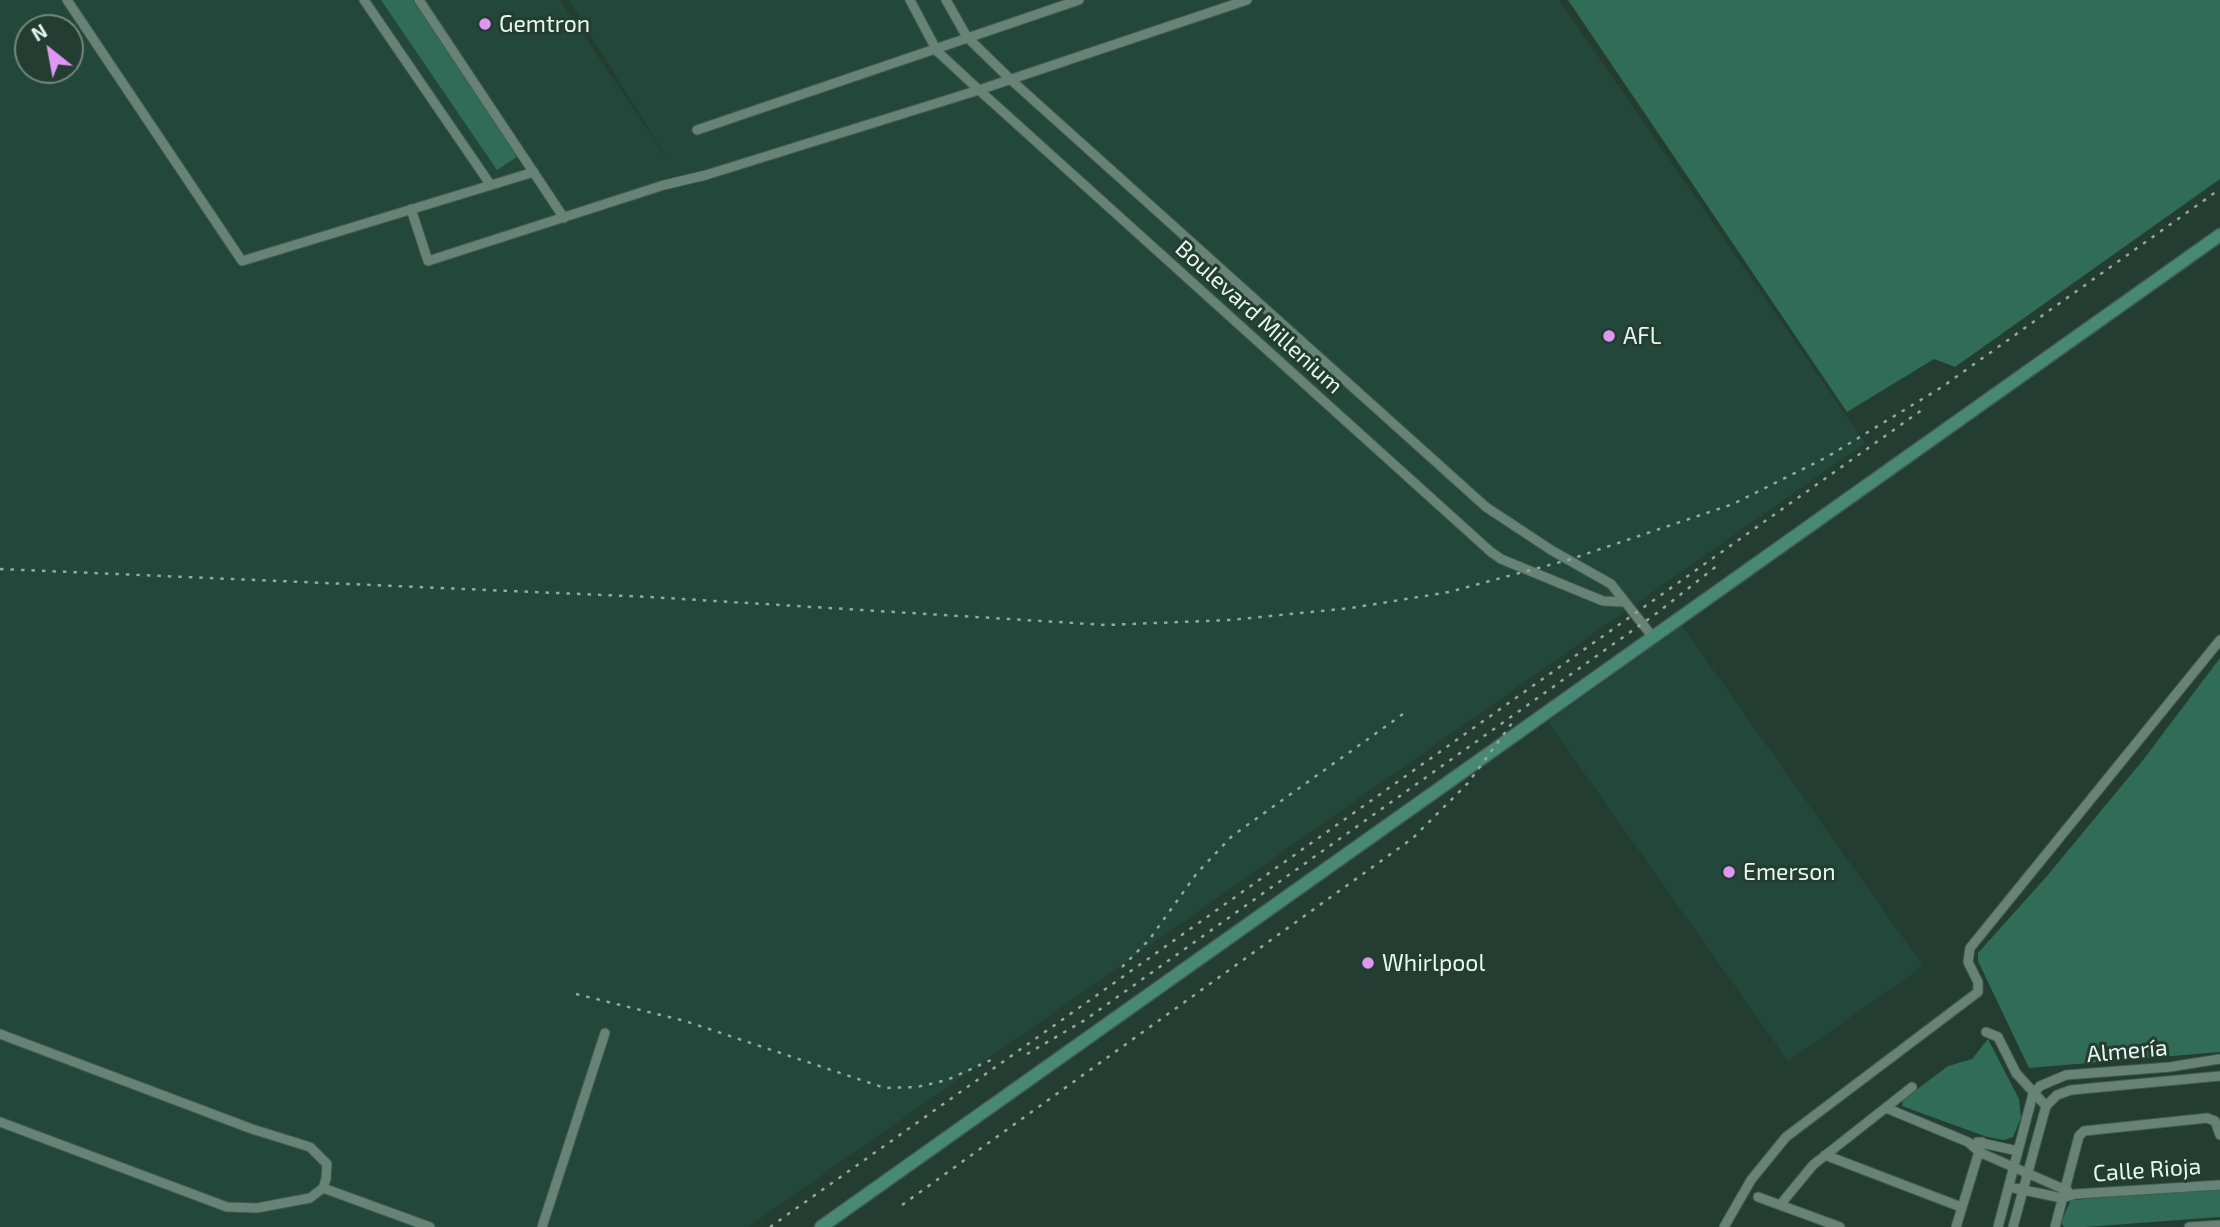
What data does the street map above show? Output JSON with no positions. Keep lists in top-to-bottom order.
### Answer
{
  "streets": {
    "street": ["Boulevard Millenium", "Almería", "Calle Rioja"]
  },
  "places": [
    "Gemtron",
    "AFL",
    "Emerson",
    "Whirlpool"
  ],
  "north": "top left"
}
